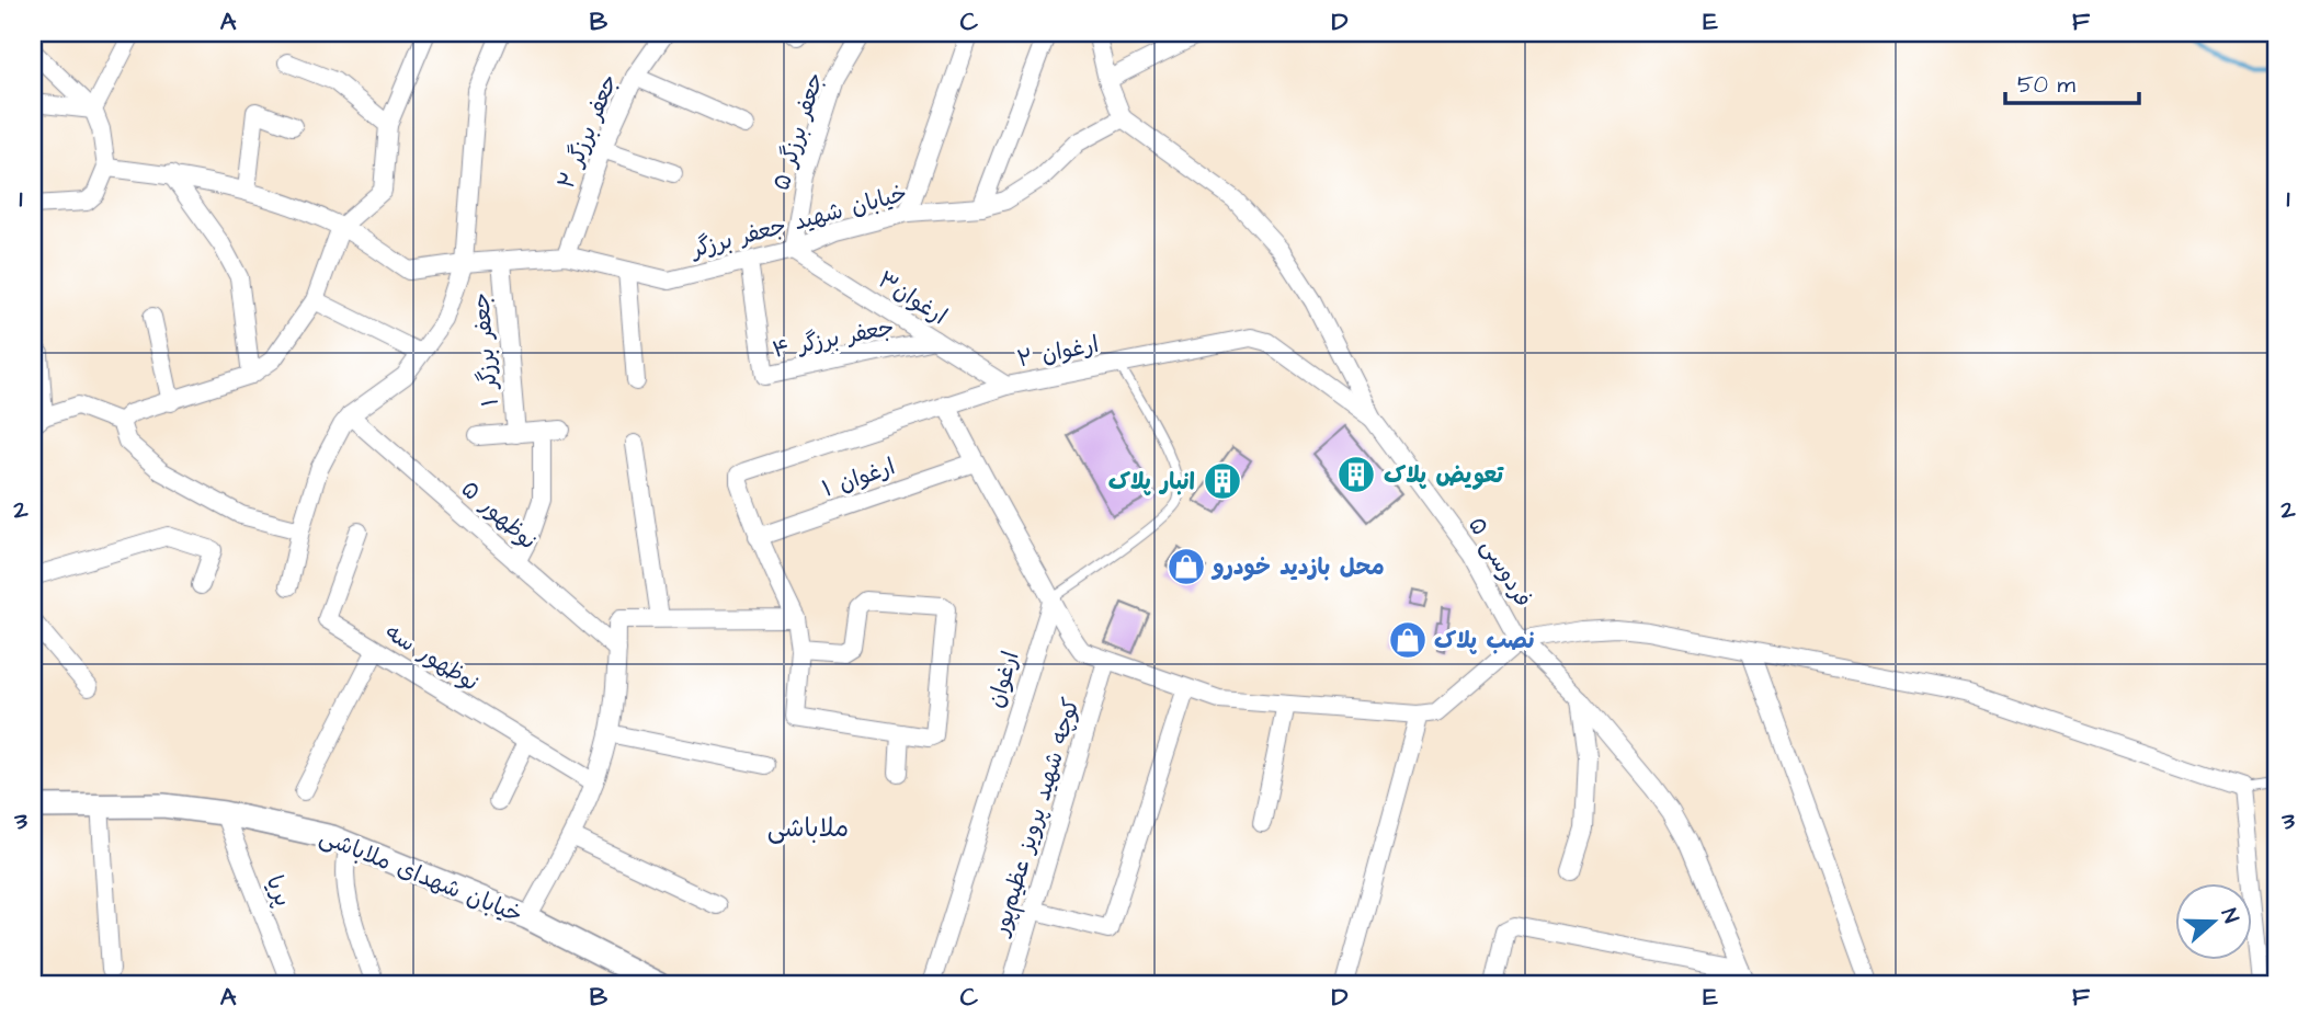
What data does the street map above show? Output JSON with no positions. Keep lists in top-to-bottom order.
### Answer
{
  "streets": {
    "street": [
      "جعفر برزگر ۲",
      "جعفر برزگر ۵",
      "خیابان شهید جعفر برزگر",
      "ارغوان۳",
      "جعفر برزگر ۴",
      "جعفر برزگر ۱",
      "ارغوان ۲",
      "ارغوان ۱",
      "نوظهور ۵",
      "فردوسی ۵",
      "نوظهور سه",
      "ارغوان",
      "کوچه شهید پرویز عظیم‌پور",
      "خیابان شهدای ملاباشی",
      "پریا"
    ]
  },
  "crossings": [
    ["جعفر برزگر ۲", "خیابان شهید جعفر برزگر"],
    ["جعفر برزگر ۵", "خیابان شهید جعفر برزگر"],
    ["جعفر برزگر ۵", "ارغوان۳"],
    ["خیابان شهید جعفر برزگر", "ارغوان۳"],
    ["خیابان شهید جعفر برزگر", "جعفر برزگر ۴"],
    ["خیابان شهید جعفر برزگر", "جعفر برزگر ۱"],
    ["خیابان شهید جعفر برزگر", "فردوسی ۵"],
    ["ارغوان۳", "جعفر برزگر ۴"],
    ["ارغوان۳", "ارغوان ۲"],
    ["ارغوان ۲", "ارغوان ۱"],
    ["ارغوان ۲", "فردوسی ۵"],
    ["خیابان شهدای ملاباشی", "پریا"]
  ],
  "districts": ["ملاباشی"],
  "places": {
    "building": ["تعویض پلاک", "انبار پلاک"],
    "shop": ["محل بازدید خودرو", "نصب پلاک"]
  },
  "scale_bar": "50 m",
  "north": "right",
  "grid": {
    "columns": [
      "A",
      "B",
      "C",
      "D",
      "E",
      "F"
    ],
    "rows": ["1", "2", "3"]
  }
}
